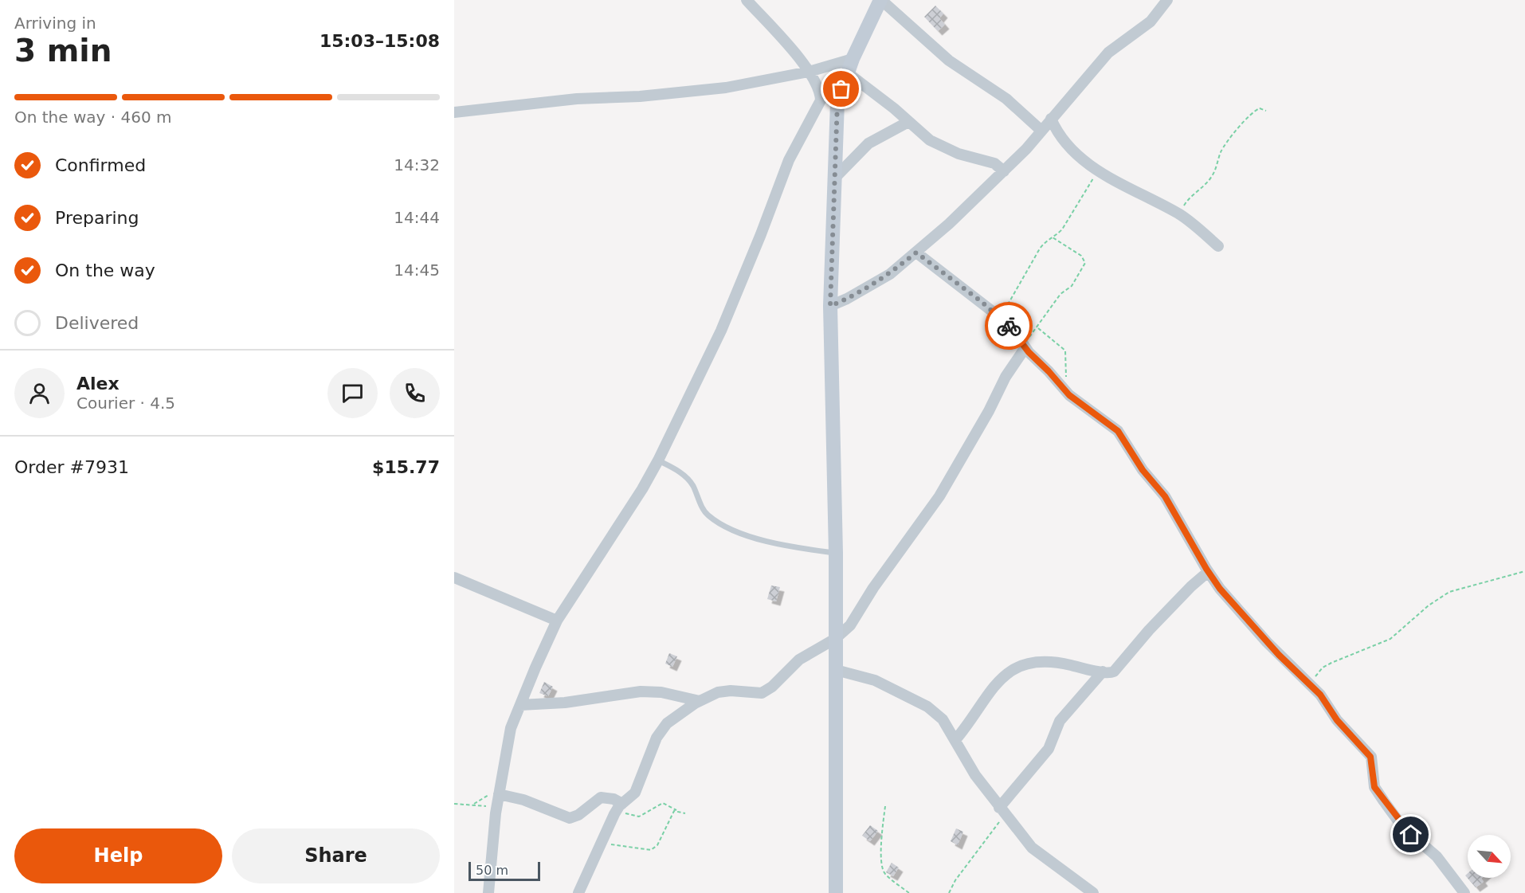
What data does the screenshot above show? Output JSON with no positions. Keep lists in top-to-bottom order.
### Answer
{
  "scale_bar": "50 m",
  "north": "bottom right",
  "page": {
    "heading": ["3 min", "Arriving in", "15:03–15:08"],
    "panel": [
      "Alex",
      "Courier · 4.5",
      "Order #7931",
      "$15.77"
    ],
    "bar": "On the way · 460 m",
    "list": [
      ["Confirmed", "14:32"],
      ["Preparing", "14:44"],
      ["On the way", "14:45"],
      "Delivered"
    ],
    "buttons": ["Help", "Share"],
    "scale": "50 m"
  }
}
